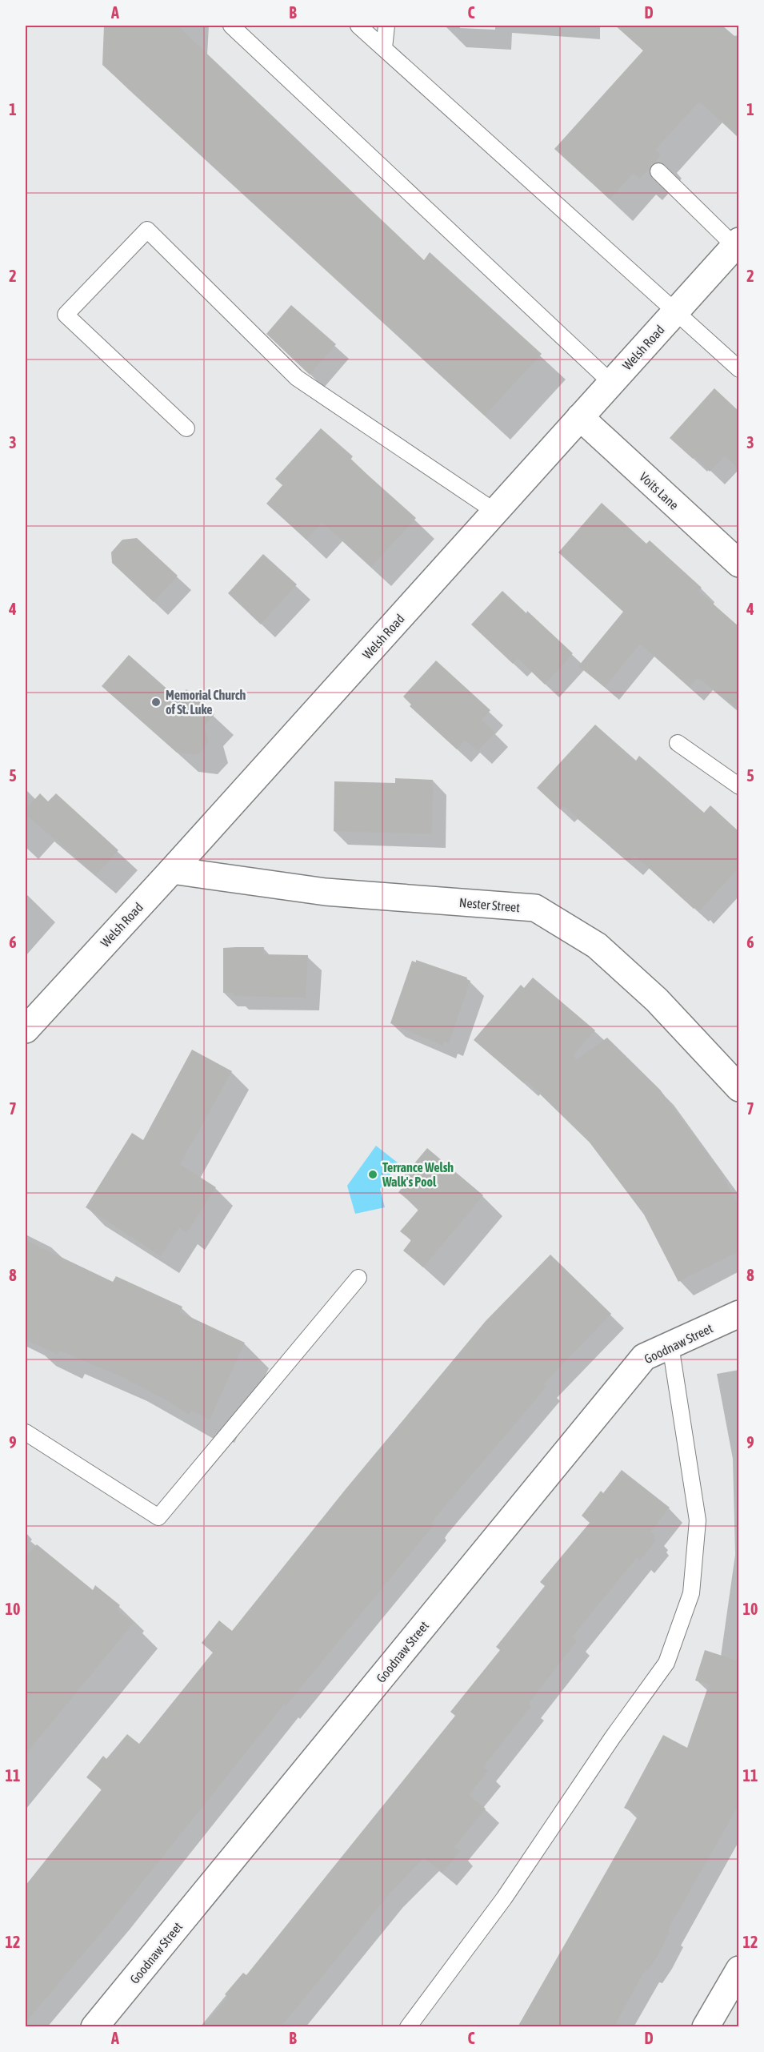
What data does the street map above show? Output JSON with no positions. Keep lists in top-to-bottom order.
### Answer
{
  "streets": {
    "street": [
      "Welsh Road",
      "Voits Lane",
      "Nester Street",
      "Goodnaw Street"
    ]
  },
  "crossings": [
    ["Welsh Road", "Voits Lane"],
    ["Welsh Road", "Nester Street"]
  ],
  "places": ["Memorial Church of St. Luke", "Terrance Welsh Walk's Pool"],
  "grid": {
    "columns": [
      "A",
      "B",
      "C",
      "D"
    ],
    "rows": [
      "1",
      "2",
      "3",
      "4",
      "5",
      "6",
      "7",
      "8",
      "9",
      "10",
      "11",
      "12"
    ]
  }
}
